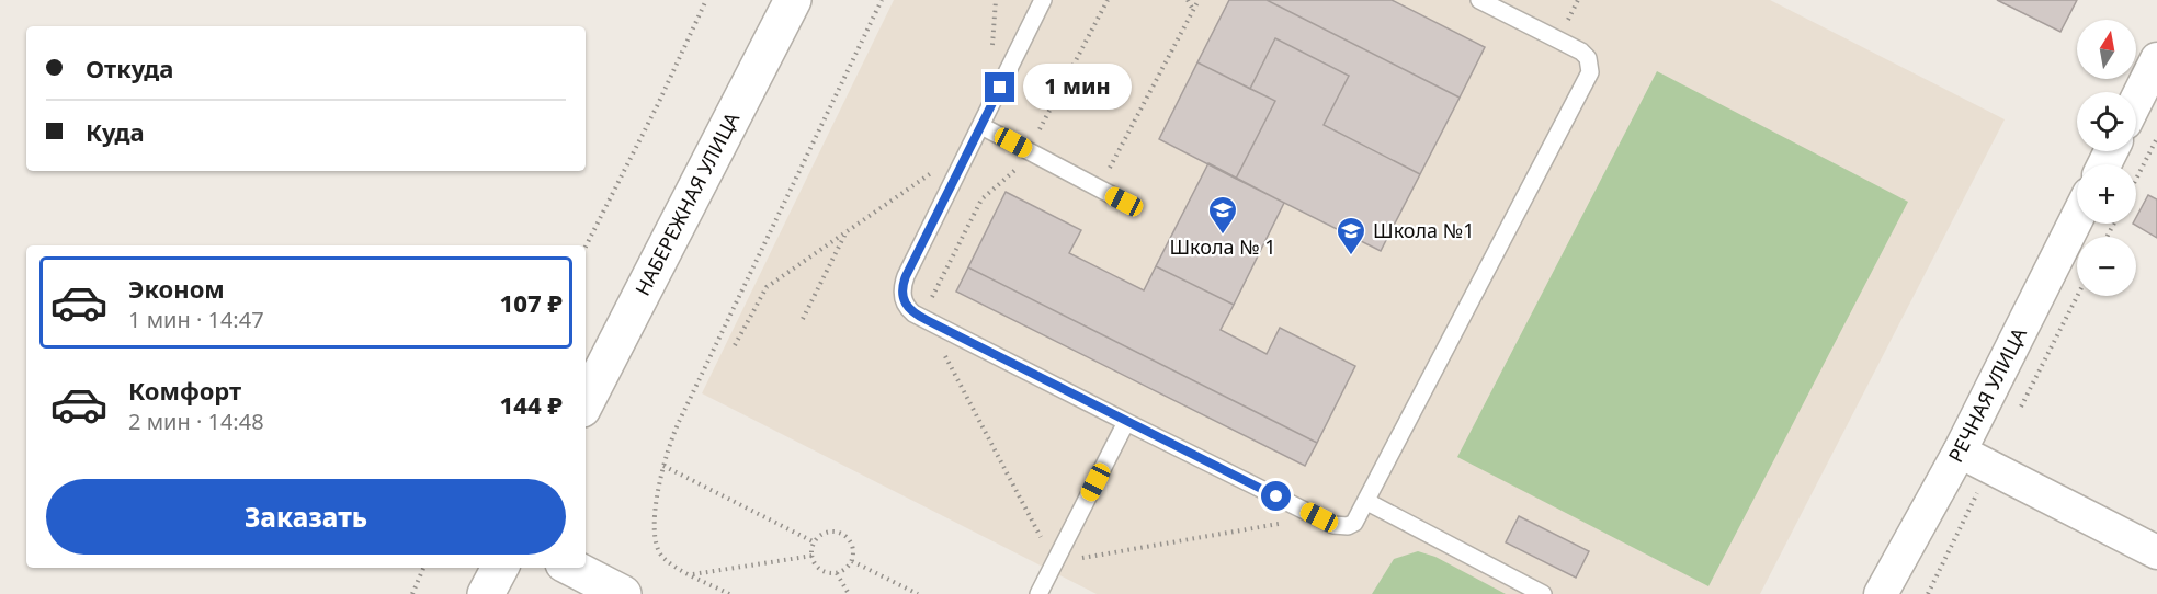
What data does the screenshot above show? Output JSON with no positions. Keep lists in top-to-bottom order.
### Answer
{
  "streets": {
    "street": ["НАБЕРЕЖНАЯ УЛИЦА", "РЕЧНАЯ УЛИЦА"]
  },
  "places": {
    "school or university": ["Школа № 1", "Школа №1"]
  },
  "north": "top",
  "page": {
    "map_buttons": ["+", "−"],
    "banner": ["Откуда", "Куда"],
    "bubble": "1 мин",
    "list": [
      {
        "name": "Эконом",
        "note": "1 мин · 14:47",
        "value": "107 ₽"
      },
      {
        "name": "Комфорт",
        "note": "2 мин · 14:48",
        "value": "144 ₽"
      }
    ],
    "buttons": "Заказать"
  }
}
